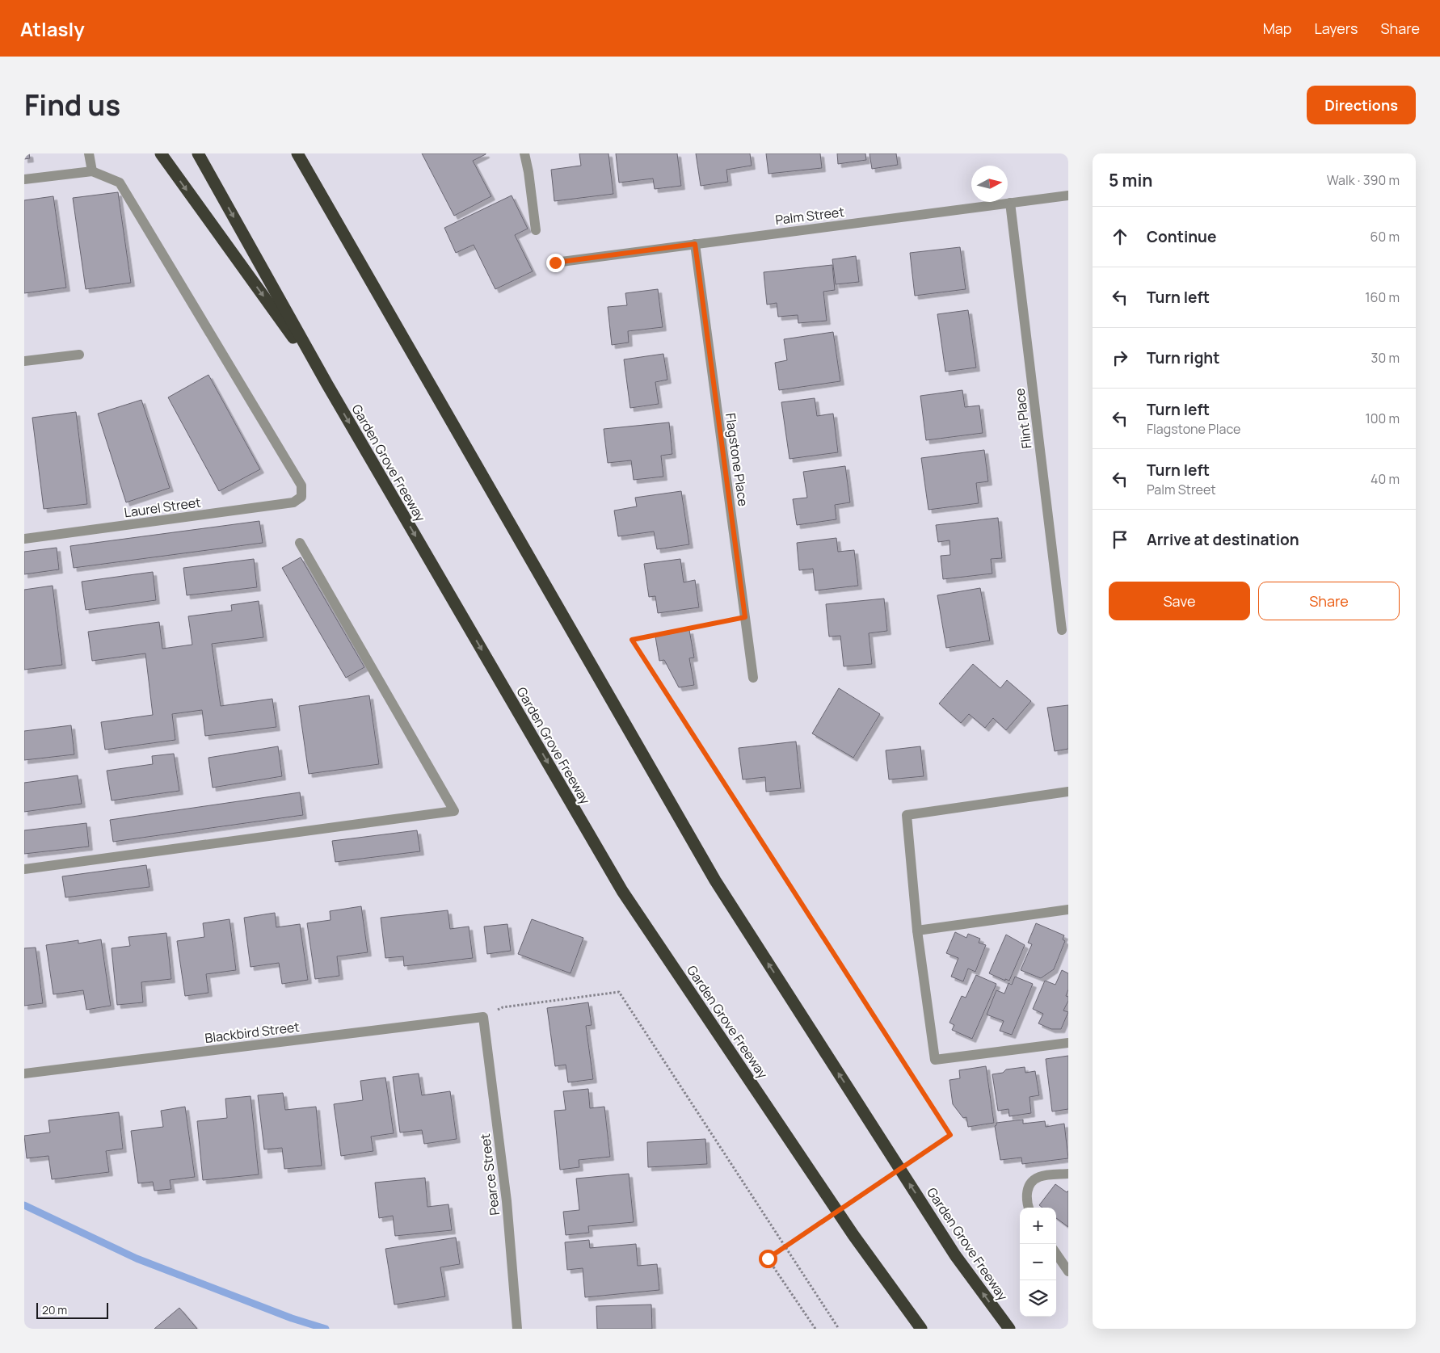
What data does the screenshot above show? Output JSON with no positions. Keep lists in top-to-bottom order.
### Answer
{
  "streets": {
    "highway": ["Garden Grove Freeway"],
    "street": [
      "Palm Street",
      "Flint Place",
      "Flagstone Place",
      "Laurel Street",
      "Blackbird Street",
      "Pearce Street"
    ]
  },
  "crossings": [
    ["Palm Street", "Flint Place"],
    ["Palm Street", "Flagstone Place"],
    ["Blackbird Street", "Pearce Street"]
  ],
  "scale_bar": "20 m",
  "north": "right",
  "page": {
    "header": "Atlasly",
    "nav": ["Map", "Layers", "Share"],
    "title": "Find us",
    "buttons": [
      "Directions",
      ["Save", "Share"]
    ],
    "heading": ["5 min", "Walk · 390 m"],
    "list": [
      ["Continue", "60 m"],
      ["Turn left", "160 m"],
      ["Turn right", "30 m"],
      ["Turn left", "Flagstone Place", "100 m"],
      ["Turn left", "Palm Street", "40 m"],
      "Arrive at destination"
    ],
    "map_buttons": ["+", "−"],
    "scale": "20 m"
  }
}
